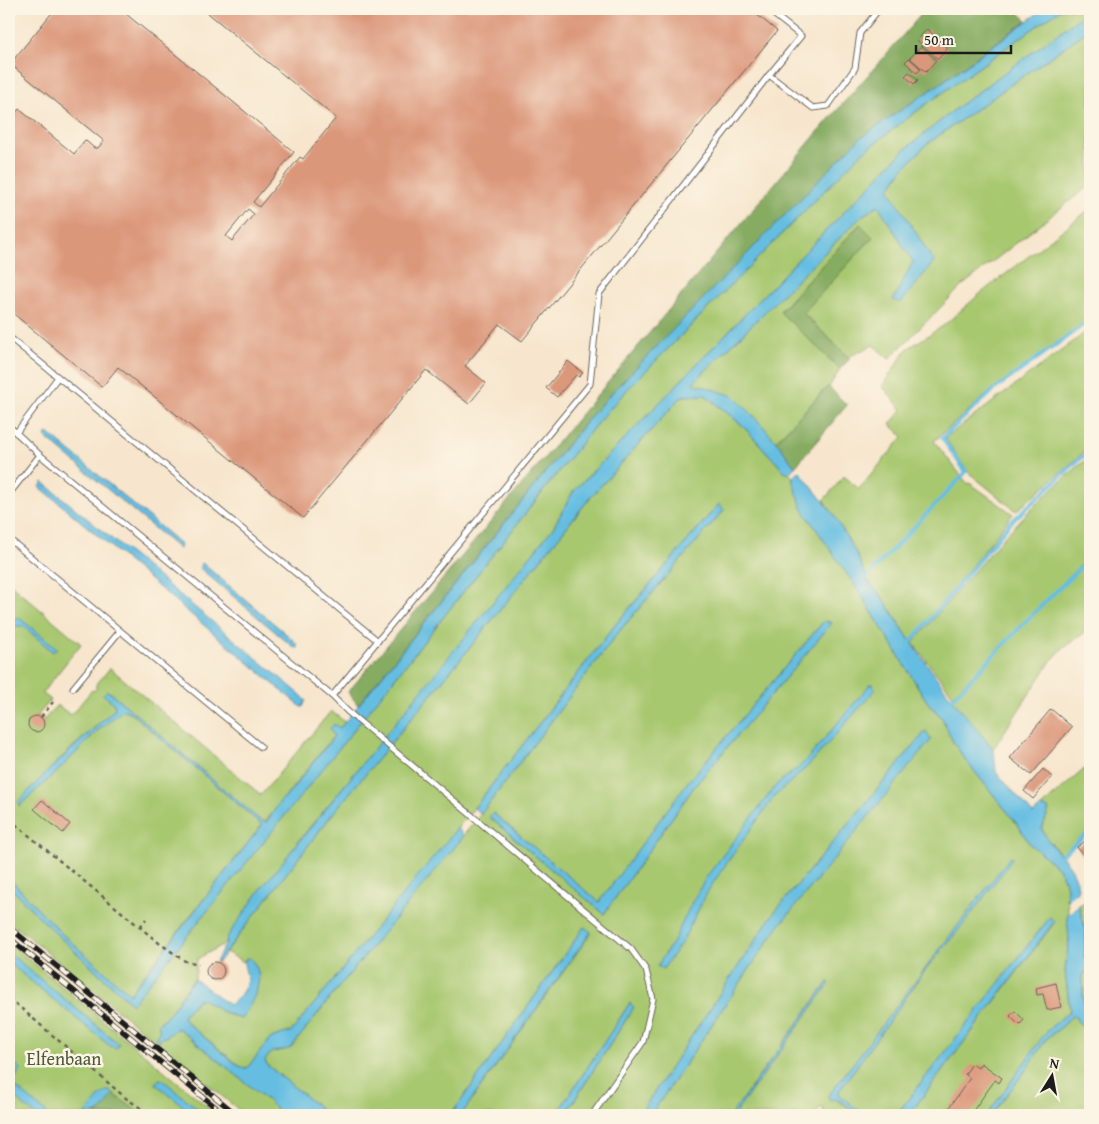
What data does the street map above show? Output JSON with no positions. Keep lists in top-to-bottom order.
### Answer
{
  "parks": ["Elfenbaan"],
  "scale_bar": "50 m",
  "north": "top"
}
